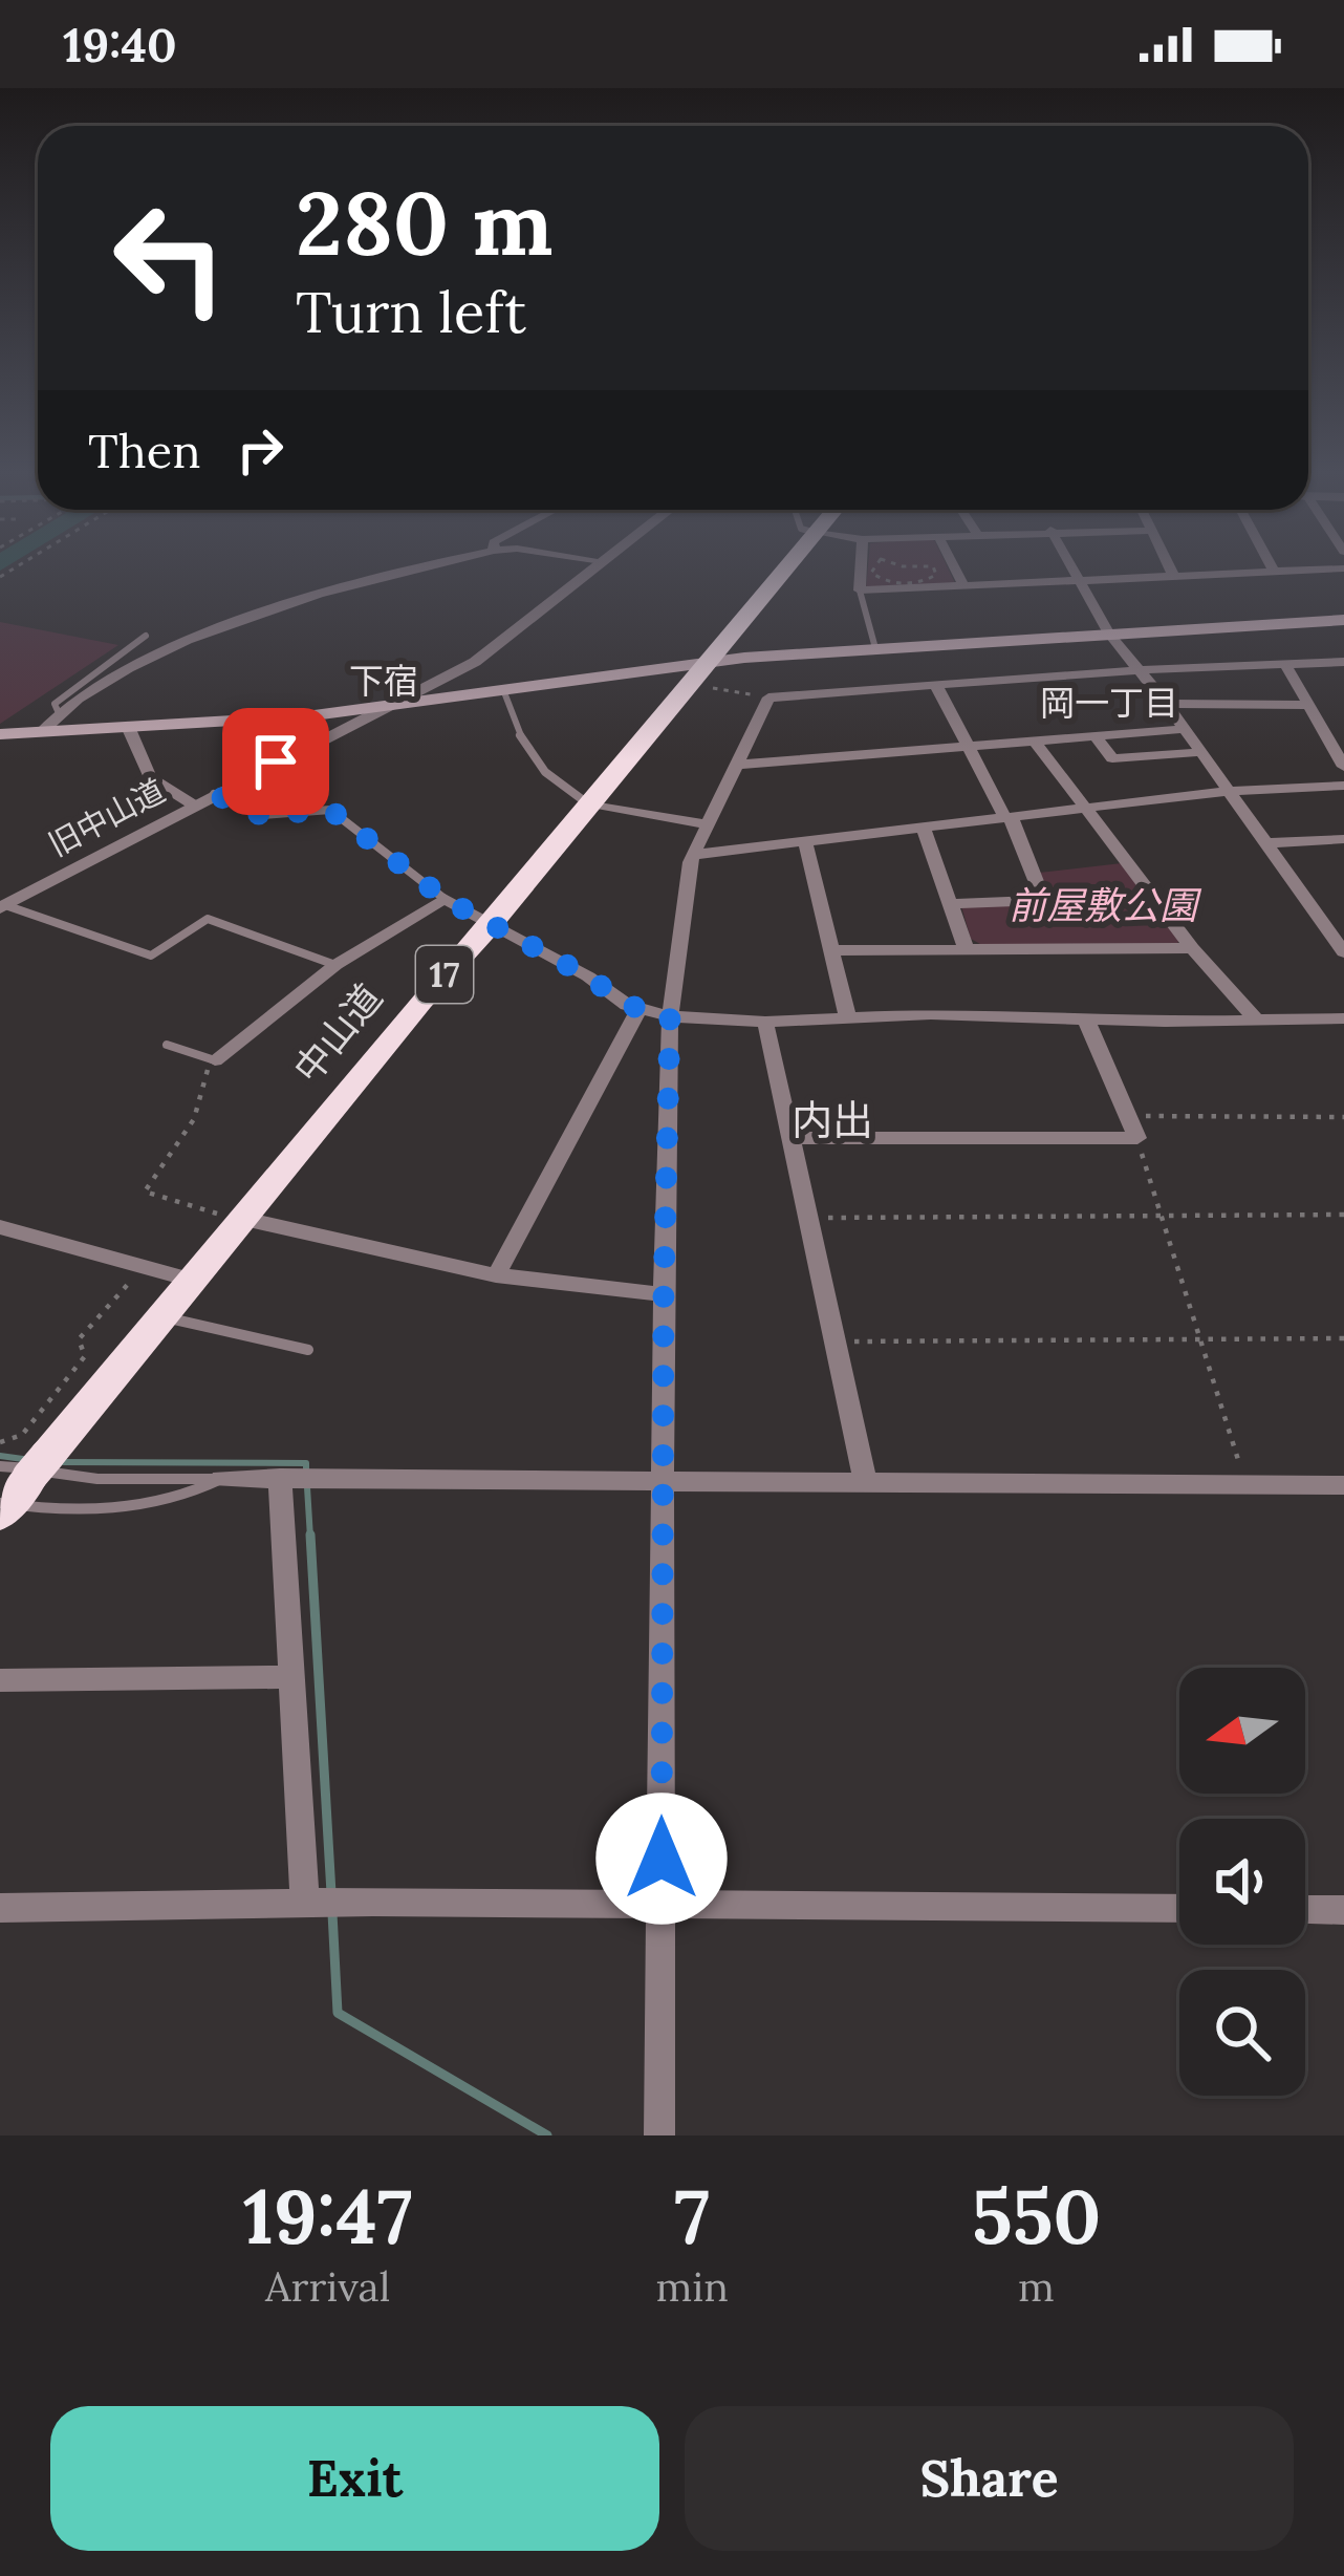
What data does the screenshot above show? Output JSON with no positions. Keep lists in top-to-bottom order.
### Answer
{
  "streets": {
    "highway": ["17", "中山道"],
    "street": ["旧中山道"]
  },
  "districts": ["下宿", "岡一丁目", "内出"],
  "parks": ["前屋敷公園"],
  "north": "left",
  "page": {
    "status": "19:40",
    "turn": ["280 m", "Turn left"],
    "then": "Then",
    "eta": [
      "19:47",
      "Arrival",
      "7",
      "min",
      "550",
      "m"
    ],
    "buttons": ["Exit", "Share"]
  }
}
